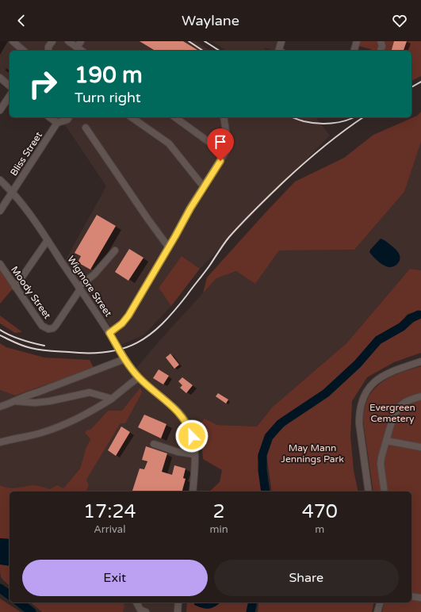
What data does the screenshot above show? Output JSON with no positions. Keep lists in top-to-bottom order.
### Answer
{
  "streets": {
    "street": ["Bliss Street", "Wigmore Street", "Moody Street"]
  },
  "crossings": [
    ["Bliss Street", "Wigmore Street"],
    ["Wigmore Street", "Moody Street"]
  ],
  "parks": ["Evergreen Cemetery", "May Mann Jennings Park"],
  "page": {
    "header": "Waylane",
    "turn": ["190 m", "Turn right"],
    "eta": [
      "17:24",
      "Arrival",
      "2",
      "min",
      "470",
      "m"
    ],
    "buttons": ["Exit", "Share"]
  }
}
